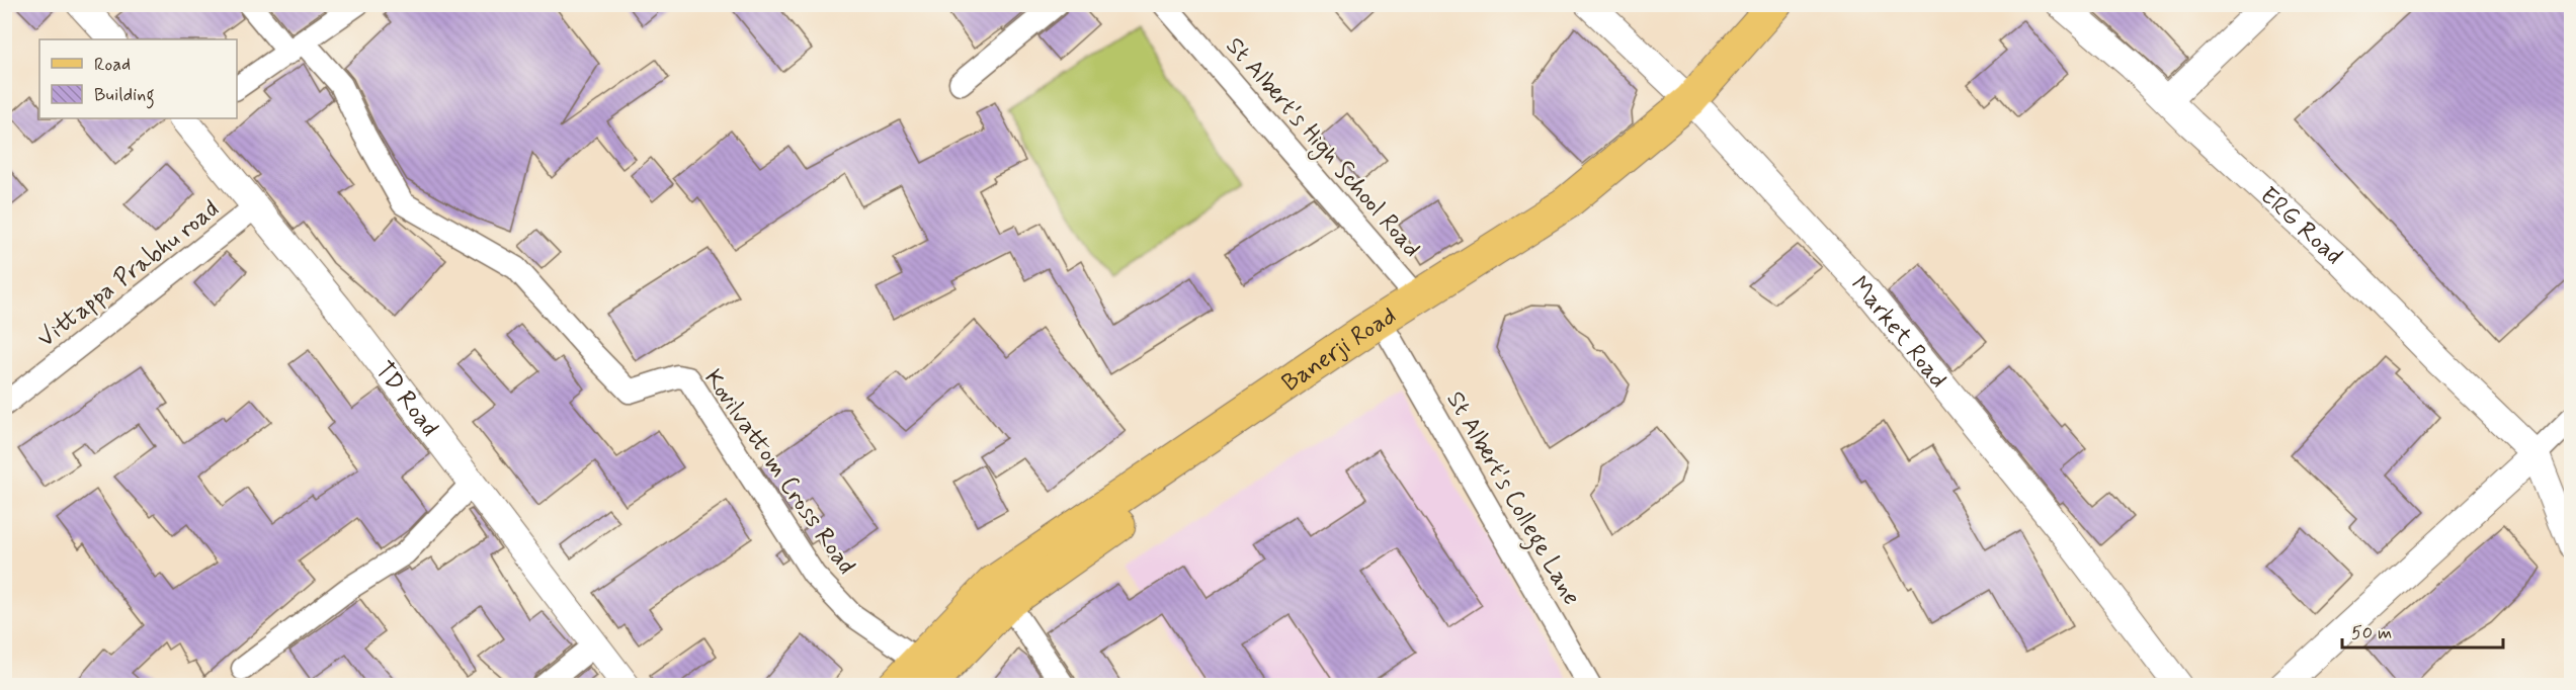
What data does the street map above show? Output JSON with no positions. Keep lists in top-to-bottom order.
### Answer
{
  "streets": {
    "main road": ["Banerji Road"],
    "street": [
      "St Albert's High School Road",
      "ERG Road",
      "Vittappa Prabhu road",
      "Market Road",
      "TD Road",
      "Kovilvattom Cross Road",
      "St Albert's College Lane"
    ]
  },
  "crossings": [
    ["St Albert's High School Road", "Banerji Road"],
    ["Vittappa Prabhu road", "TD Road"],
    ["Market Road", "Banerji Road"],
    ["Banerji Road", "Kovilvattom Cross Road"],
    ["Banerji Road", "St Albert's College Lane"]
  ],
  "legend": ["Road", "Building"],
  "scale_bar": "50 m"
}
